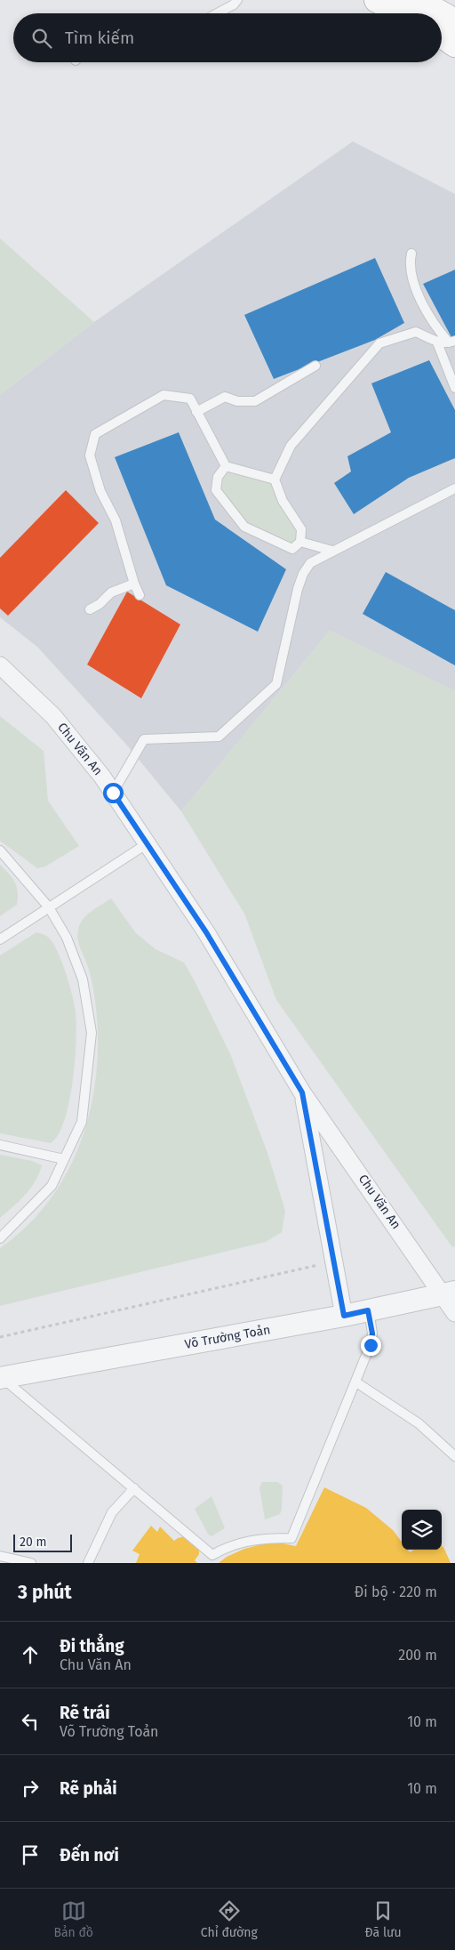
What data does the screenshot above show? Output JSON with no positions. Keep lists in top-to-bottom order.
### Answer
{
  "streets": {
    "street": ["Chu Văn An", "Võ Trường Toản"]
  },
  "crossings": [
    ["Chu Văn An", "Võ Trường Toản"]
  ],
  "scale_bar": "20 m",
  "page": {
    "search": "Tìm kiếm",
    "scale": "20 m",
    "heading": ["3 phút", "Đi bộ · 220 m"],
    "list": [
      ["Đi thẳng", "Chu Văn An", "200 m"],
      ["Rẽ trái", "Võ Trường Toản", "10 m"],
      ["Rẽ phải", "10 m"],
      "Đến nơi"
    ],
    "nav": ["Bản đồ", "Chỉ đường", "Đã lưu"]
  }
}
